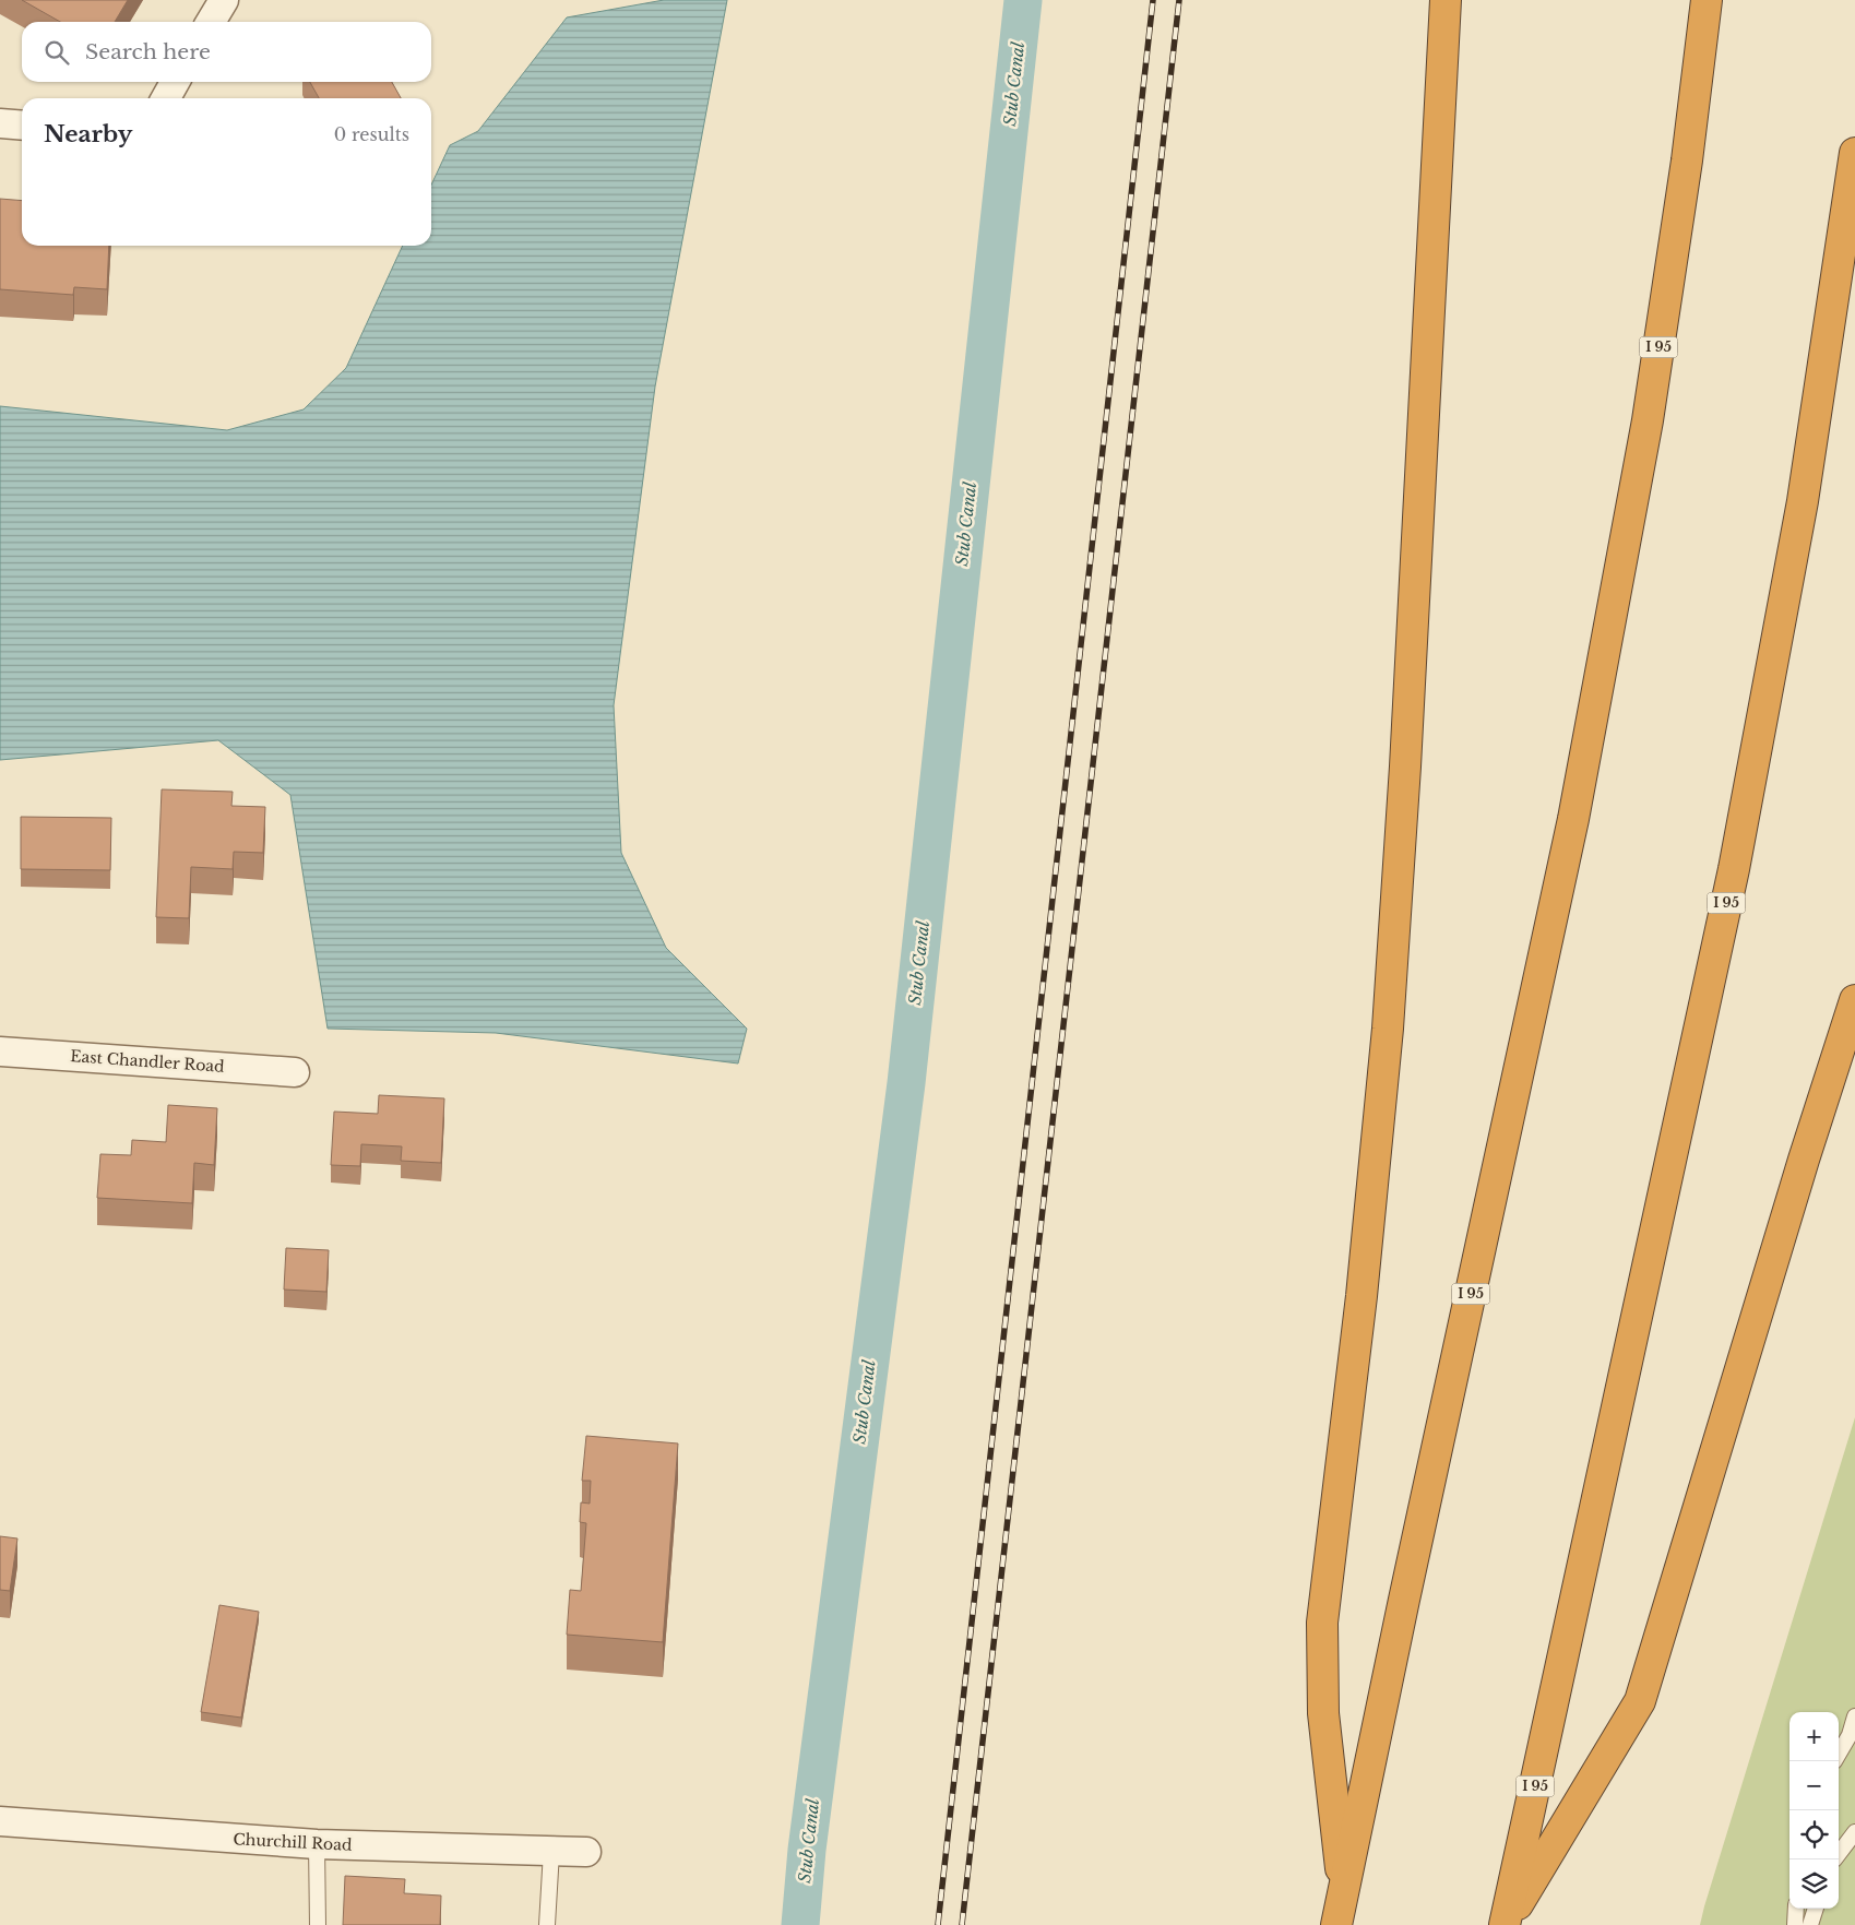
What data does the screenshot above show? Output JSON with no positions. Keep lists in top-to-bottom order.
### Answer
{
  "streets": {
    "highway": ["I 95"],
    "street": ["East Chandler Road", "Churchill Road"]
  },
  "water": ["Stub Canal"],
  "page": {
    "search": "Search here",
    "heading": ["Nearby", "0 results"],
    "map_buttons": ["+", "−"]
  }
}
